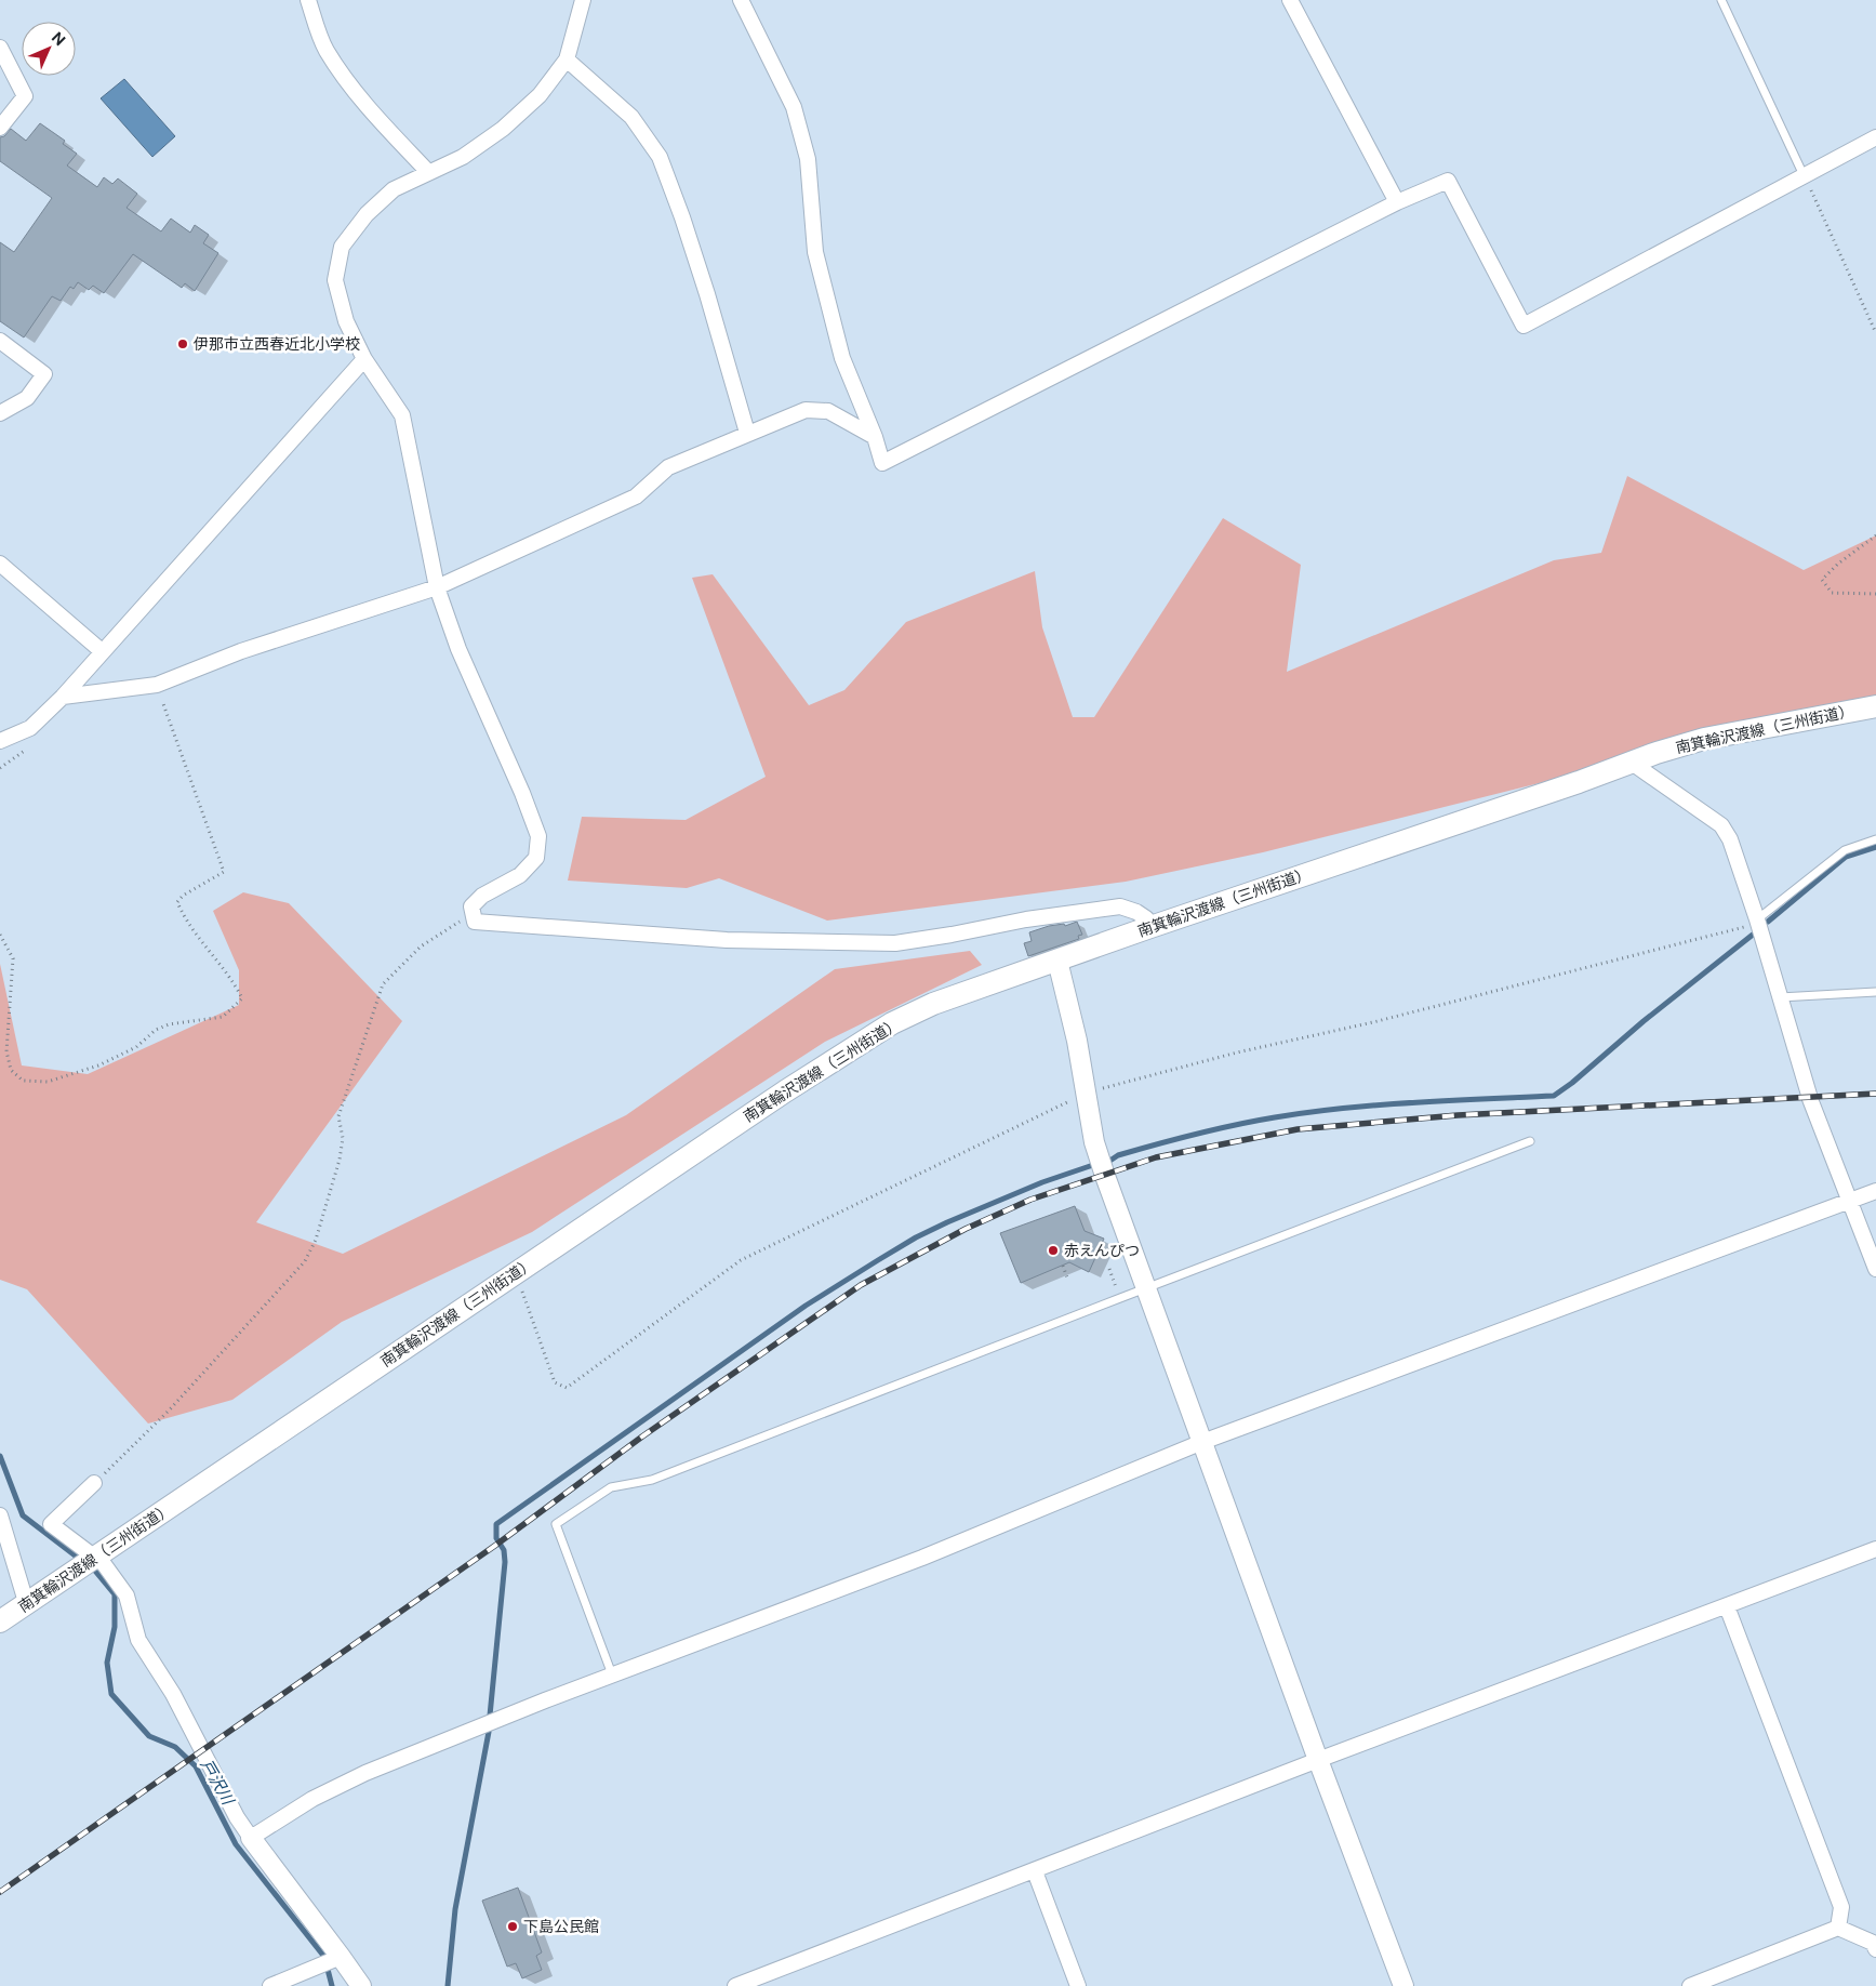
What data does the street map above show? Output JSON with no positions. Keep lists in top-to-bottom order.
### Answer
{
  "streets": {
    "main road": ["南箕輪沢渡線（三州街道）"]
  },
  "water": ["戸沢川"],
  "places": ["伊那市立西春近北小学校", "赤えんぴつ", "下島公民館"],
  "north": "top right"
}
